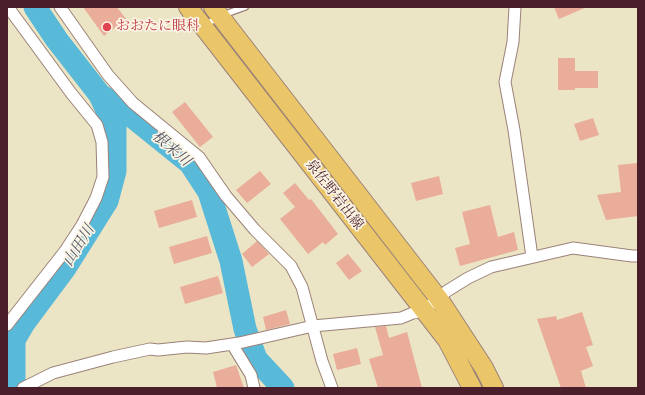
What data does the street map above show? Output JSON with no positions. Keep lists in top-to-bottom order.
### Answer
{
  "streets": {
    "main road": ["泉佐野岩出線"]
  },
  "water": ["根来川", "山田川"],
  "places": ["おおたに眼科"]
}
